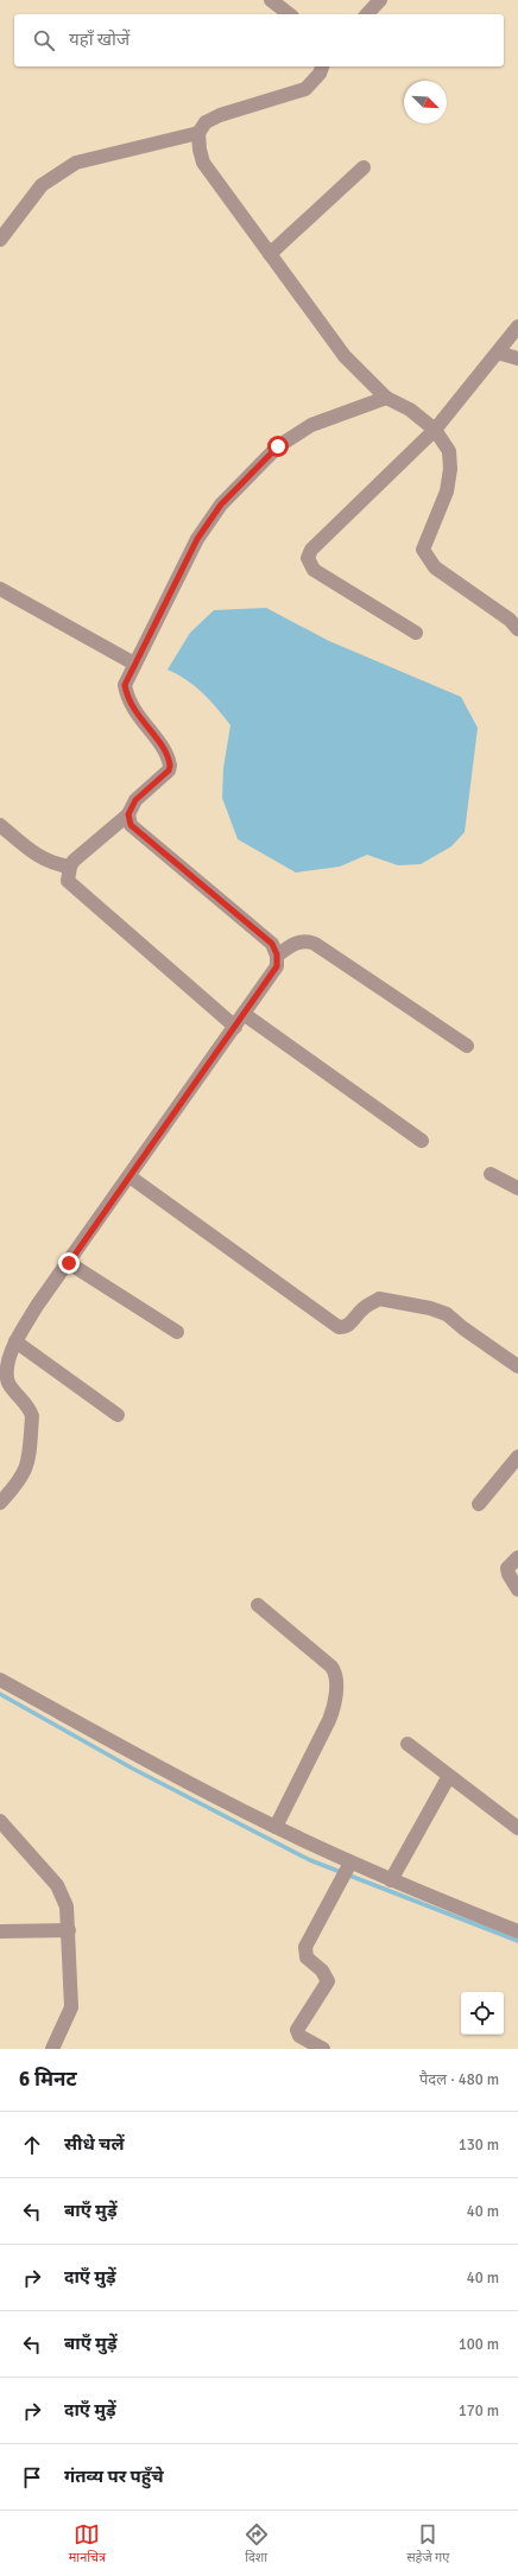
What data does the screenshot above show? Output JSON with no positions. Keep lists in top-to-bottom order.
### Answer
{
  "north": "bottom right",
  "page": {
    "search": "यहाँ खोजें",
    "heading": ["6 मिनट", "पैदल · 480 m"],
    "list": [
      ["सीधे चलें", "130 m"],
      ["बाएँ मुड़ें", "40 m"],
      ["दाएँ मुड़ें", "40 m"],
      ["बाएँ मुड़ें", "100 m"],
      ["दाएँ मुड़ें", "170 m"],
      "गंतव्य पर पहुँचे"
    ],
    "nav": ["मानचित्र", "दिशा", "सहेजे गए"]
  }
}
